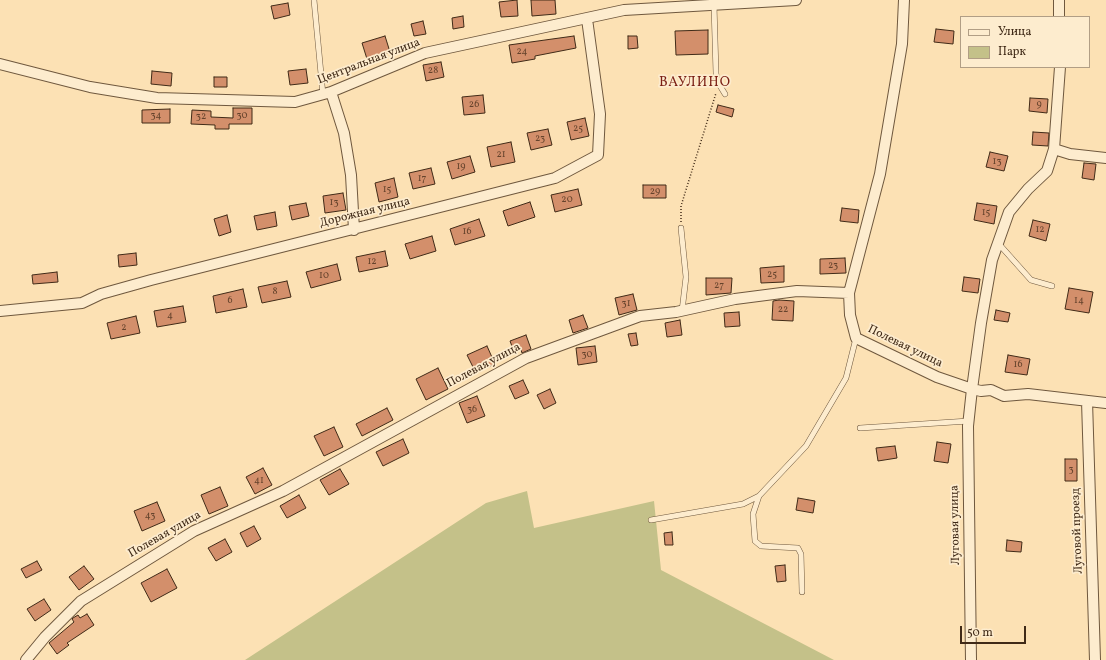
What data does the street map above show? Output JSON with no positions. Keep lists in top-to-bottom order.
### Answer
{
  "streets": {
    "street": [
      "Центральная улица",
      "Дорожная улица",
      "Полевая улица",
      "Луговая улица",
      "Луговой проезд"
    ]
  },
  "crossings": [
    ["Центральная улица", "Дорожная улица"],
    ["Полевая улица", "Луговая улица"],
    ["Полевая улица", "Луговой проезд"]
  ],
  "districts": ["ВАУЛИНО"],
  "house_numbers": [
    "24",
    "28",
    "26",
    "9",
    "34",
    "30",
    "32",
    "25",
    "23",
    "21",
    "13",
    "19",
    "17",
    "15",
    "29",
    "20",
    "13",
    "15",
    "12",
    "16",
    "12",
    "23",
    "25",
    "10",
    "27",
    "8",
    "6",
    "14",
    "31",
    "22",
    "4",
    "2",
    "30",
    "16",
    "36",
    "3",
    "41",
    "43"
  ],
  "legend": ["Улица", "Парк"],
  "scale_bar": "50 m"
}
